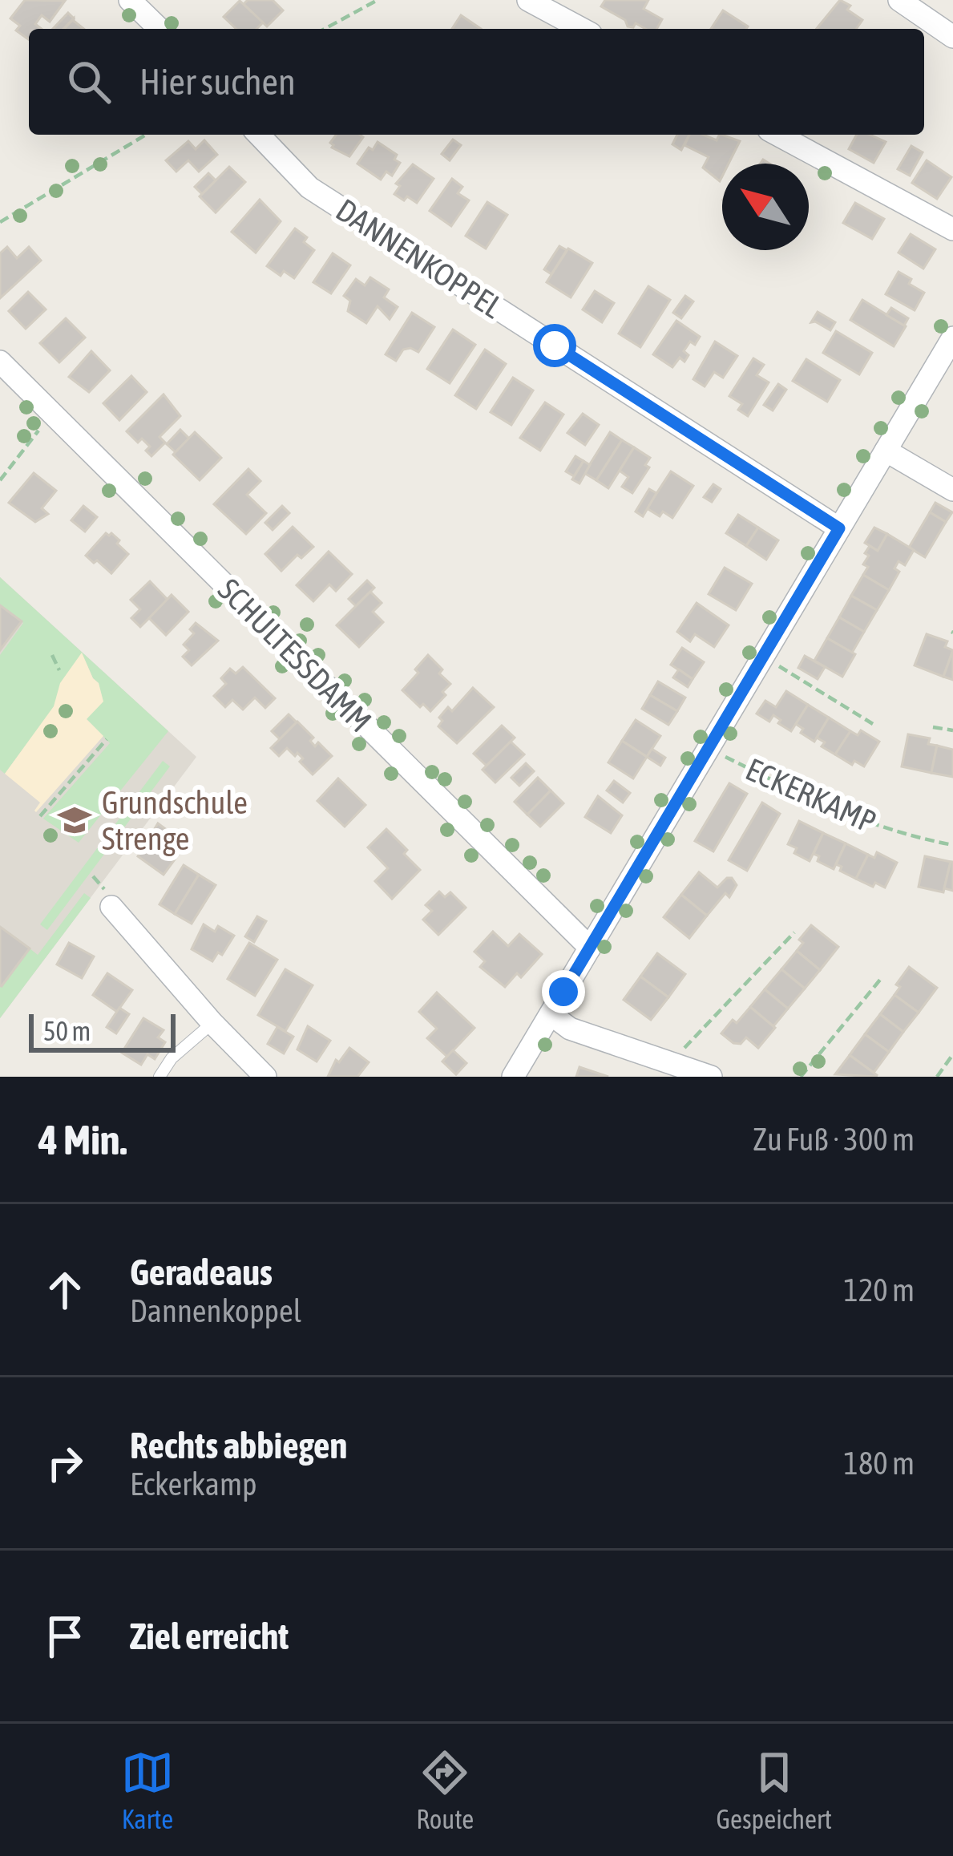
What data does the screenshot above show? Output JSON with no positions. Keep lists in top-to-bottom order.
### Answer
{
  "streets": {
    "street": ["DANNENKOPPEL", "SCHULTESSDAMM", "ECKERKAMP"]
  },
  "crossings": [
    ["DANNENKOPPEL", "ECKERKAMP"],
    ["SCHULTESSDAMM", "ECKERKAMP"]
  ],
  "places": {
    "school or university": ["Grundschule Strenge"]
  },
  "scale_bar": "50 m",
  "north": "top left",
  "page": {
    "search": "Hier suchen",
    "scale": "50 m",
    "heading": ["4 Min.", "Zu Fuß · 300 m"],
    "list": [
      ["Geradeaus", "Dannenkoppel", "120 m"],
      ["Rechts abbiegen", "Eckerkamp", "180 m"],
      "Ziel erreicht"
    ],
    "nav": ["Karte", "Route", "Gespeichert"]
  }
}
